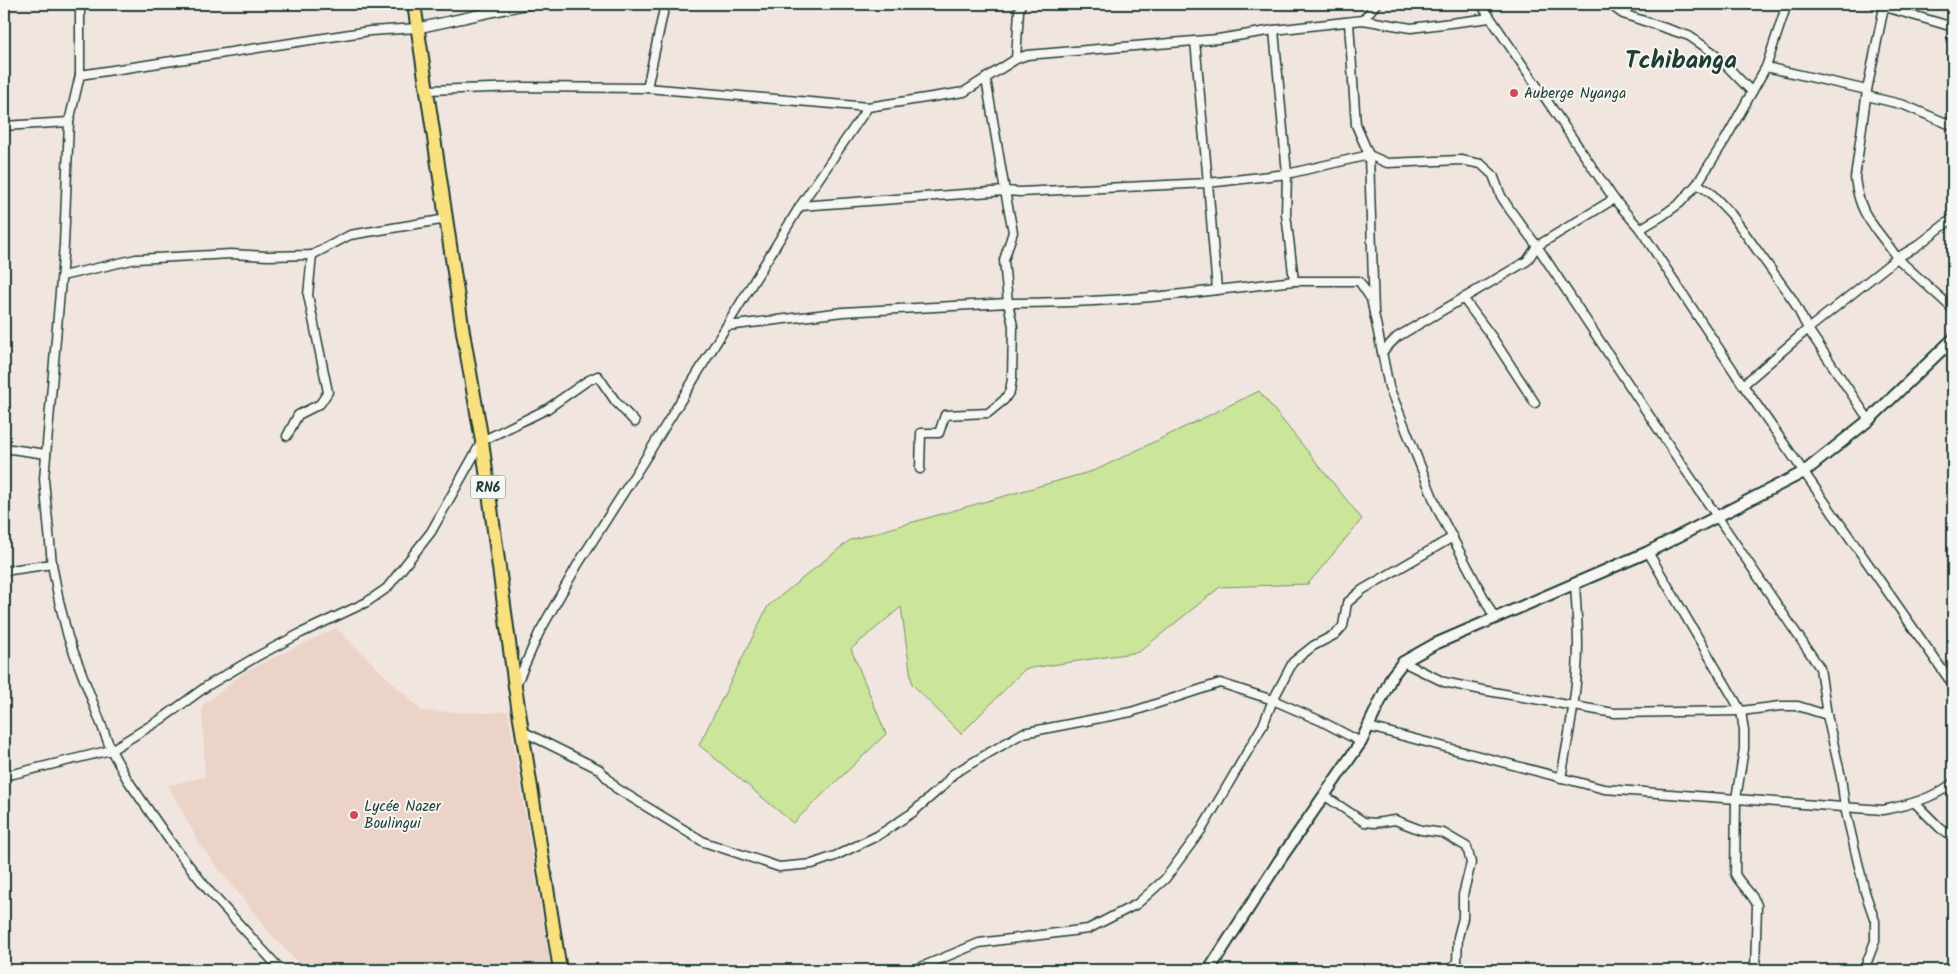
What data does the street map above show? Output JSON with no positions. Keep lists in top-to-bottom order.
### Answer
{
  "streets": {
    "highway": ["RN6"]
  },
  "districts": ["Tchibanga"],
  "places": ["Auberge Nyanga", "Lycée Nazer Boulingui"]
}
